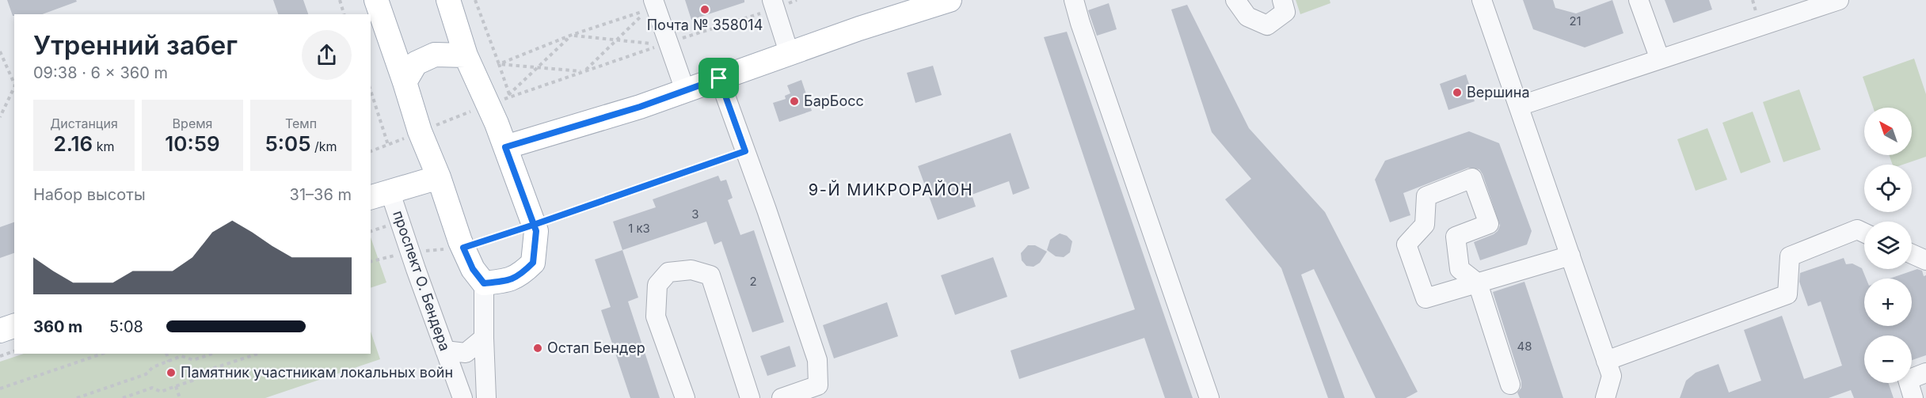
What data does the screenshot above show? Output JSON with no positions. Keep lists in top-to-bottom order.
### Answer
{
  "streets": {
    "street": ["проспект О. Бендера"]
  },
  "districts": ["9-Й МИКРОРАЙОН"],
  "places": [
    "Почта № 358014",
    "Вершина",
    "БарБосс",
    "Остап Бендер",
    "Памятник участникам локальных войн"
  ],
  "house_numbers": [
    "21",
    "3",
    "1 к3",
    "2",
    "48"
  ],
  "north": "top left",
  "page": {
    "heading": ["Утренний забег", "09:38 · 6 × 360 m"],
    "stats": [
      ["Дистанция", "2.16 km"],
      ["Время", "10:59"],
      ["Темп", "5:05 /km"]
    ],
    "map_buttons": ["+", "−"],
    "chart": ["Набор высоты", "31–36 m"],
    "list": [
      {
        "name": "360 m",
        "note": "5:08"
      }
    ]
  }
}
